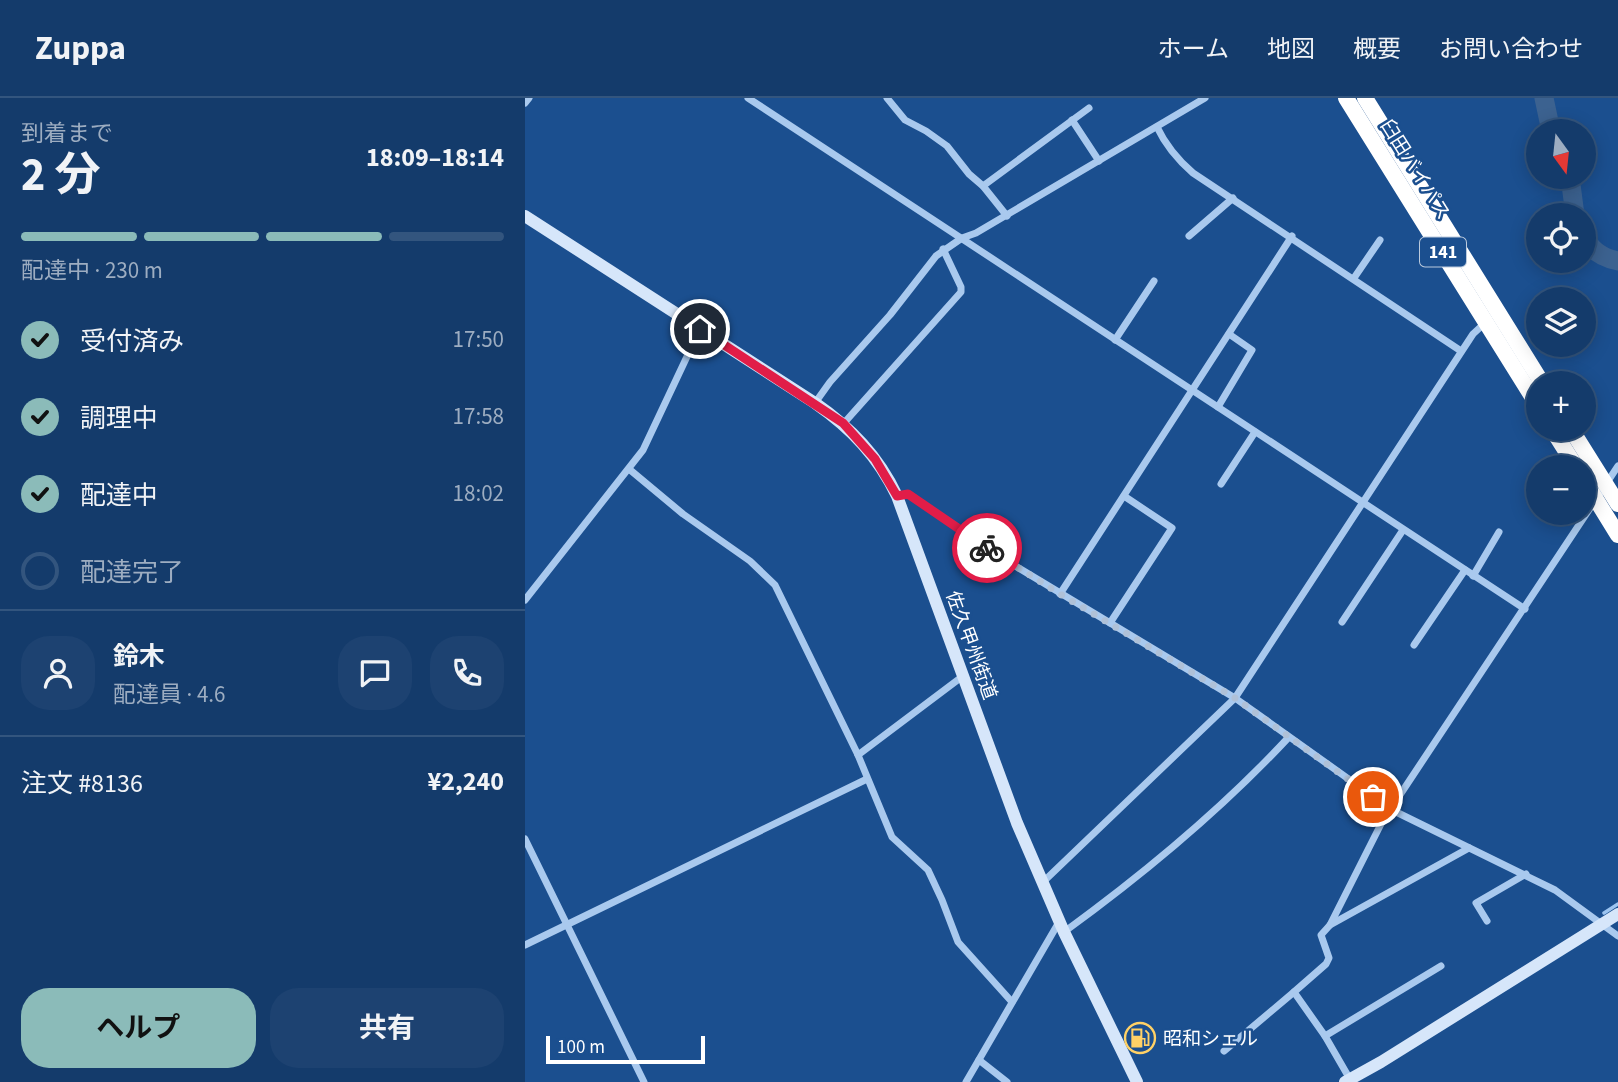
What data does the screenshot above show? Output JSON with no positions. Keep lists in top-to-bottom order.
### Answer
{
  "streets": {
    "highway": ["臼田バイパス", "141"],
    "street": ["佐久甲州街道"]
  },
  "places": {
    "fuel station": ["昭和シェル"]
  },
  "scale_bar": "100 m",
  "north": "bottom",
  "page": {
    "header": "Zuppa",
    "nav": [
      "ホーム",
      "地図",
      "概要",
      "お問い合わせ"
    ],
    "heading": ["2 分", "到着まで", "18:09–18:14"],
    "panel": [
      "鈴木",
      "配達員 · 4.6",
      "注文 #8136",
      "¥2,240"
    ],
    "map_buttons": ["+", "−"],
    "bar": "配達中 · 230 m",
    "list": [
      ["受付済み", "17:50"],
      ["調理中", "17:58"],
      ["配達中", "18:02"],
      "配達完了"
    ],
    "buttons": ["ヘルプ", "共有"],
    "scale": "100 m"
  }
}
